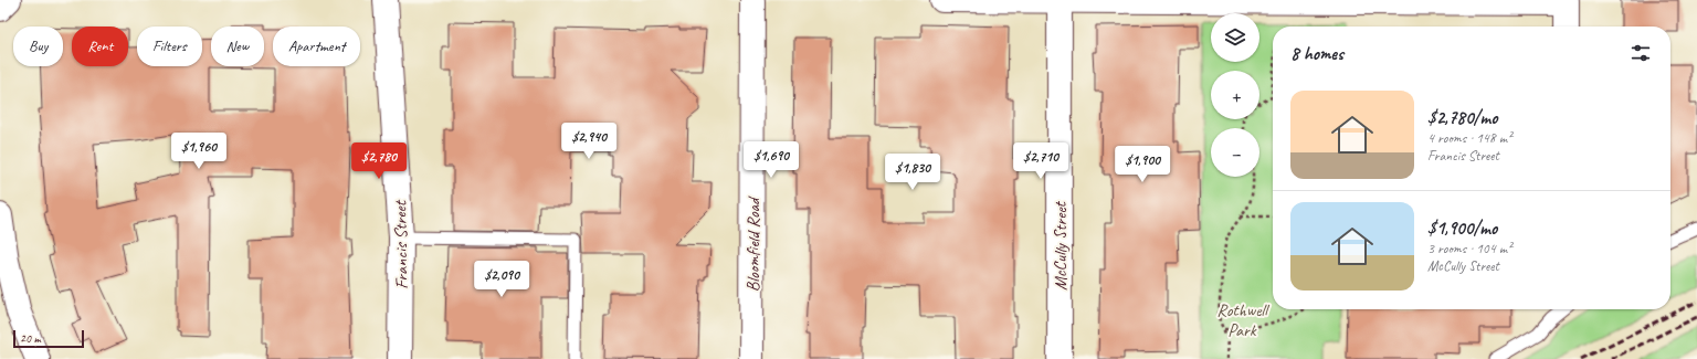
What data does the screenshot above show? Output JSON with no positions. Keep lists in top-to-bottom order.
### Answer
{
  "streets": {
    "street": ["Francis Street", "Bloomfield Road", "McCully Street"]
  },
  "parks": ["Rothwell Park"],
  "scale_bar": "20 m",
  "page": {
    "map_buttons": ["+", "−"],
    "chip": [
      "Buy",
      "Rent",
      "Filters",
      "New",
      "Apartment"
    ],
    "heading": "8 homes",
    "list": [
      {
        "name": "$2,780/mo",
        "note": "4 rooms · 148 m² · Francis Street"
      },
      {
        "name": "$1,900/mo",
        "note": "3 rooms · 104 m² · McCully Street"
      }
    ],
    "price": [
      "$2,940",
      "$1,960",
      "$1,690",
      "$2,780",
      "$2,710",
      "$1,900",
      "$1,830",
      "$2,090"
    ],
    "scale": "20 m"
  }
}
